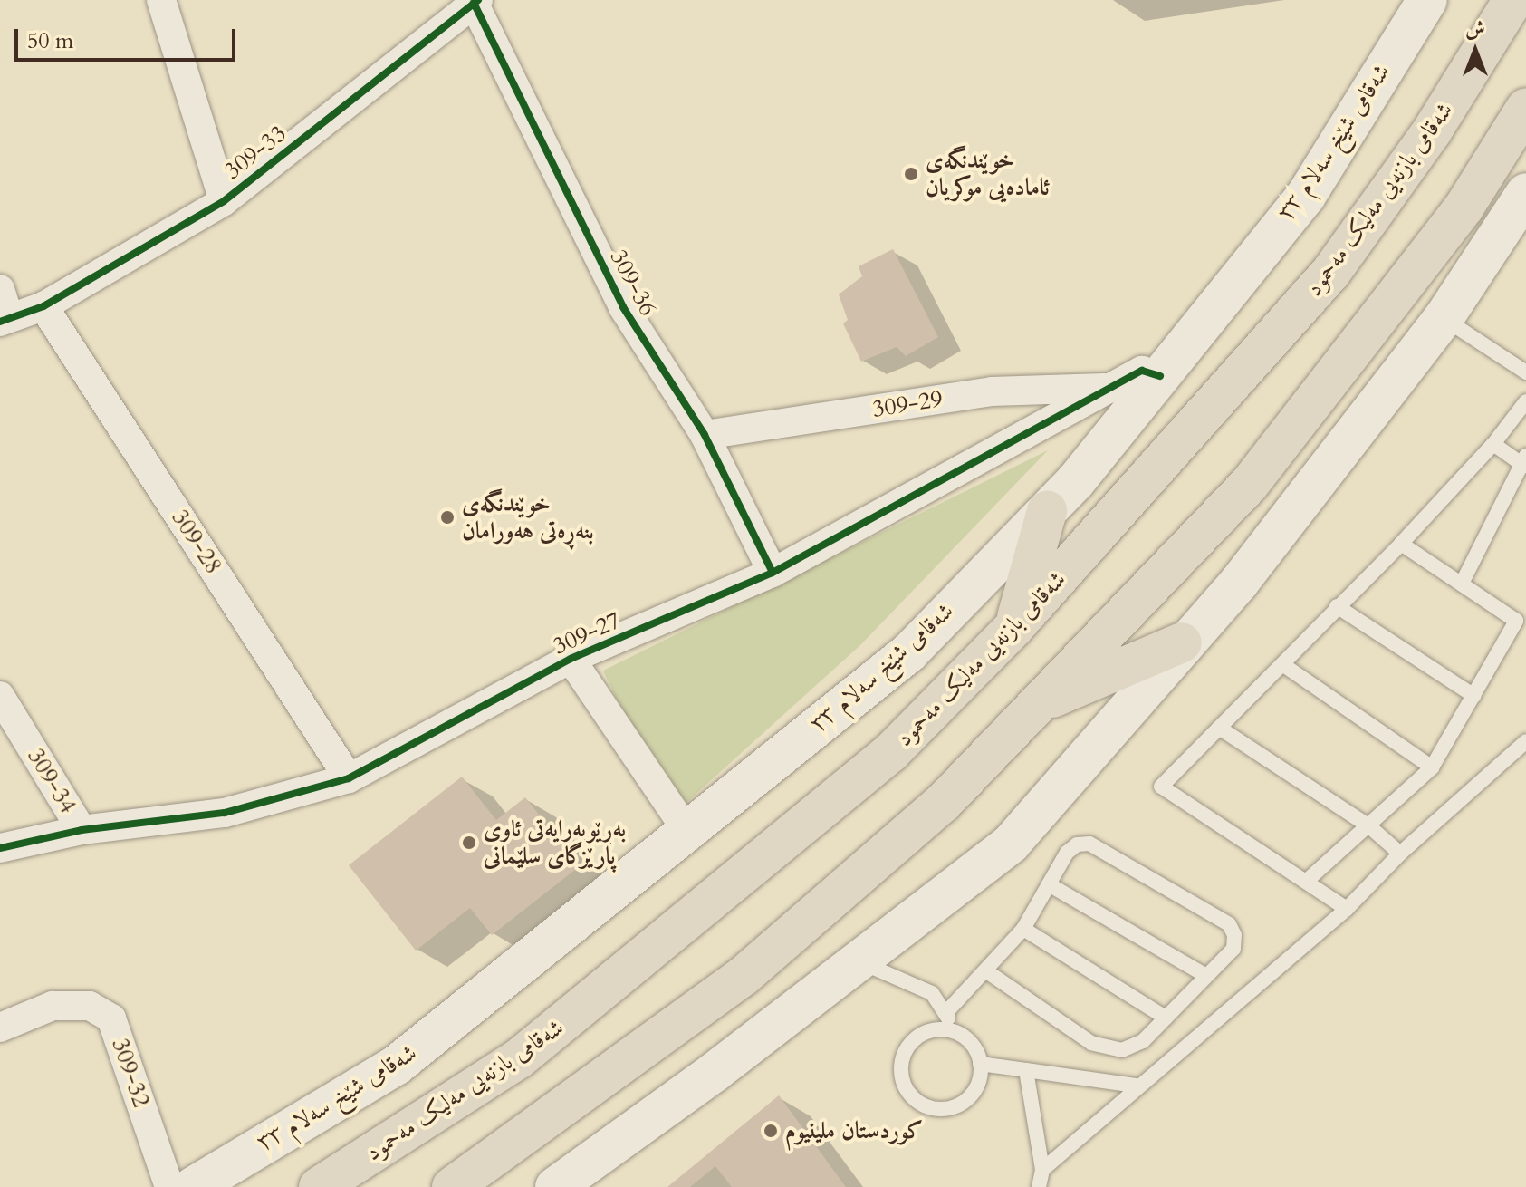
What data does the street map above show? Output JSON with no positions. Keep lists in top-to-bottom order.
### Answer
{
  "streets": {
    "highway": ["شەقامی بازنەیی مەلیک مەحمود"],
    "main road": ["شەقامی شێخ سەلام ٣٣"],
    "street": [
      "309-33",
      "309-36",
      "309-29",
      "309-28",
      "309-27",
      "309-34",
      "309-32"
    ]
  },
  "crossings": [
    ["شەقامی شێخ سەلام ٣٣", "309-27"],
    ["309-33", "309-36"],
    ["309-33", "309-28"],
    ["309-36", "309-29"],
    ["309-36", "309-27"],
    ["309-29", "309-27"],
    ["309-28", "309-27"],
    ["309-27", "309-34"]
  ],
  "places": [
    "خوێندنگەی ئامادەیی موکریان",
    "خوێندنگەی بنەڕەتی هەورامان",
    "بەڕێوبەرایەتی ئاوی پارێزگای سلێمانی",
    "کوردستان ملینیوم"
  ],
  "scale_bar": "50 m",
  "north": "top"
}
